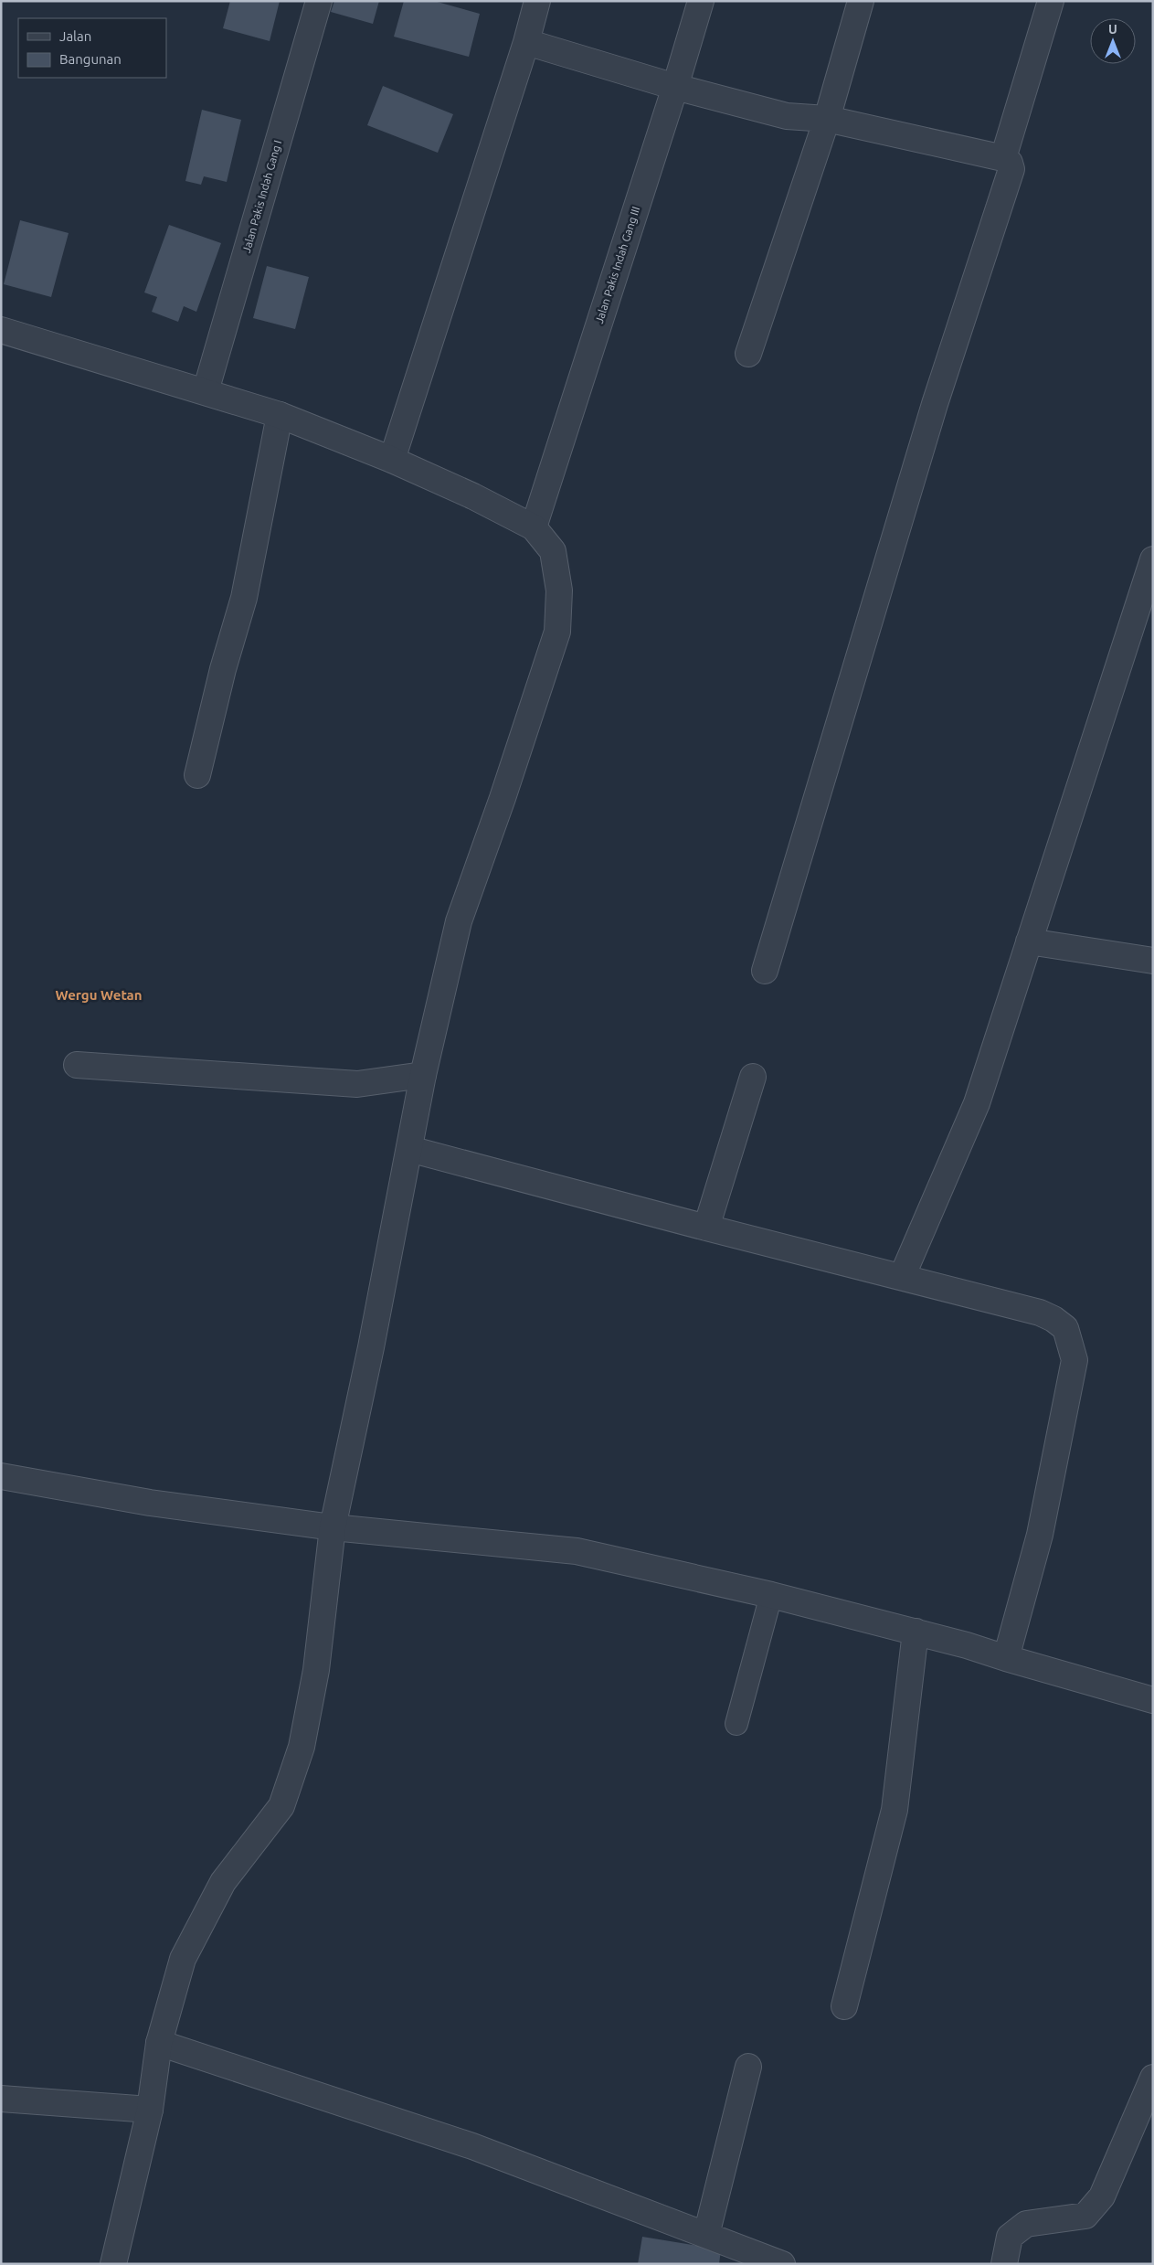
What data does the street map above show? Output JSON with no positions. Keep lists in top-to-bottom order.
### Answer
{
  "streets": {
    "street": ["Jalan Pakis Indah Gang I", "Jalan Pakis Indah Gang III"]
  },
  "districts": ["Wergu Wetan"],
  "legend": ["Jalan", "Bangunan"],
  "north": "top"
}
